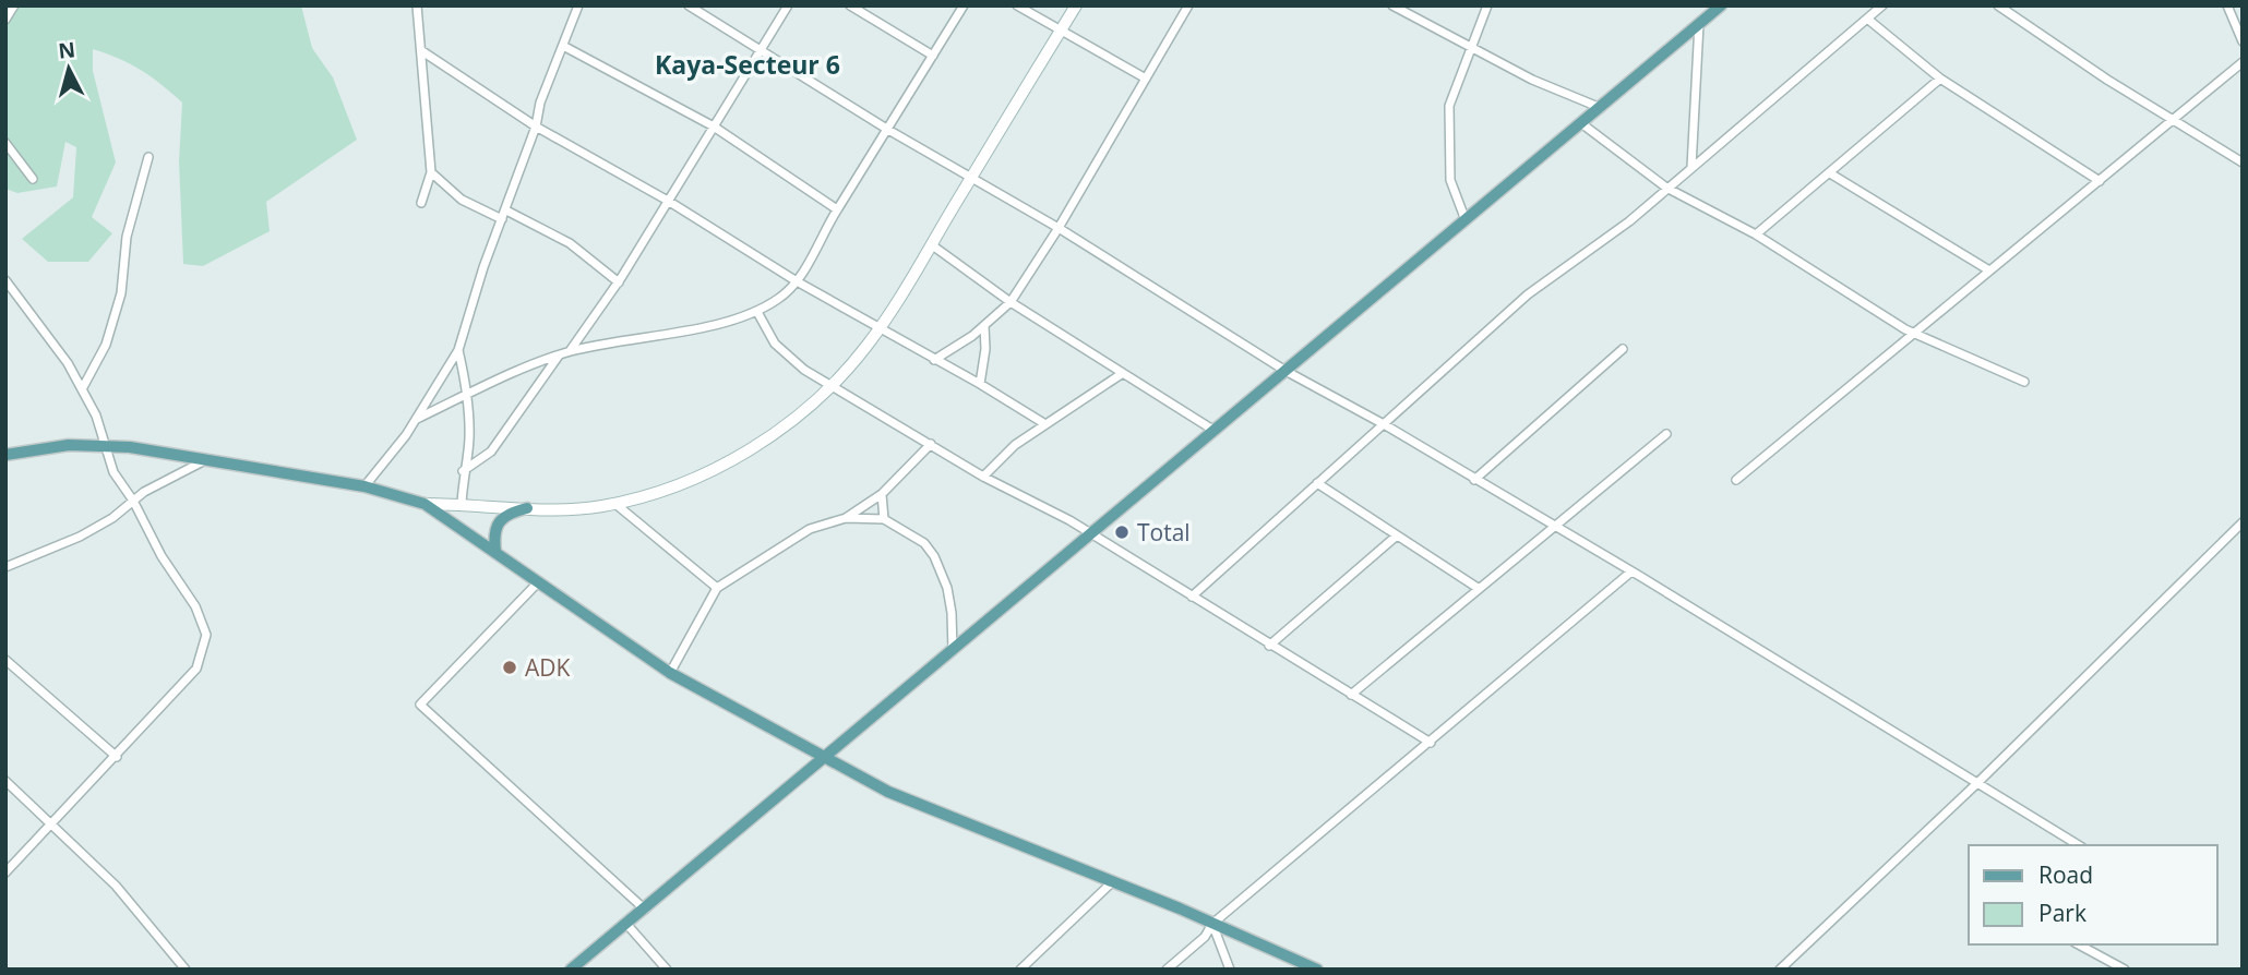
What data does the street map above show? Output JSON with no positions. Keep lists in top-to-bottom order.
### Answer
{
  "districts": ["Kaya-Secteur 6"],
  "places": ["Total", "ADK"],
  "legend": ["Road", "Park"],
  "north": "top"
}
